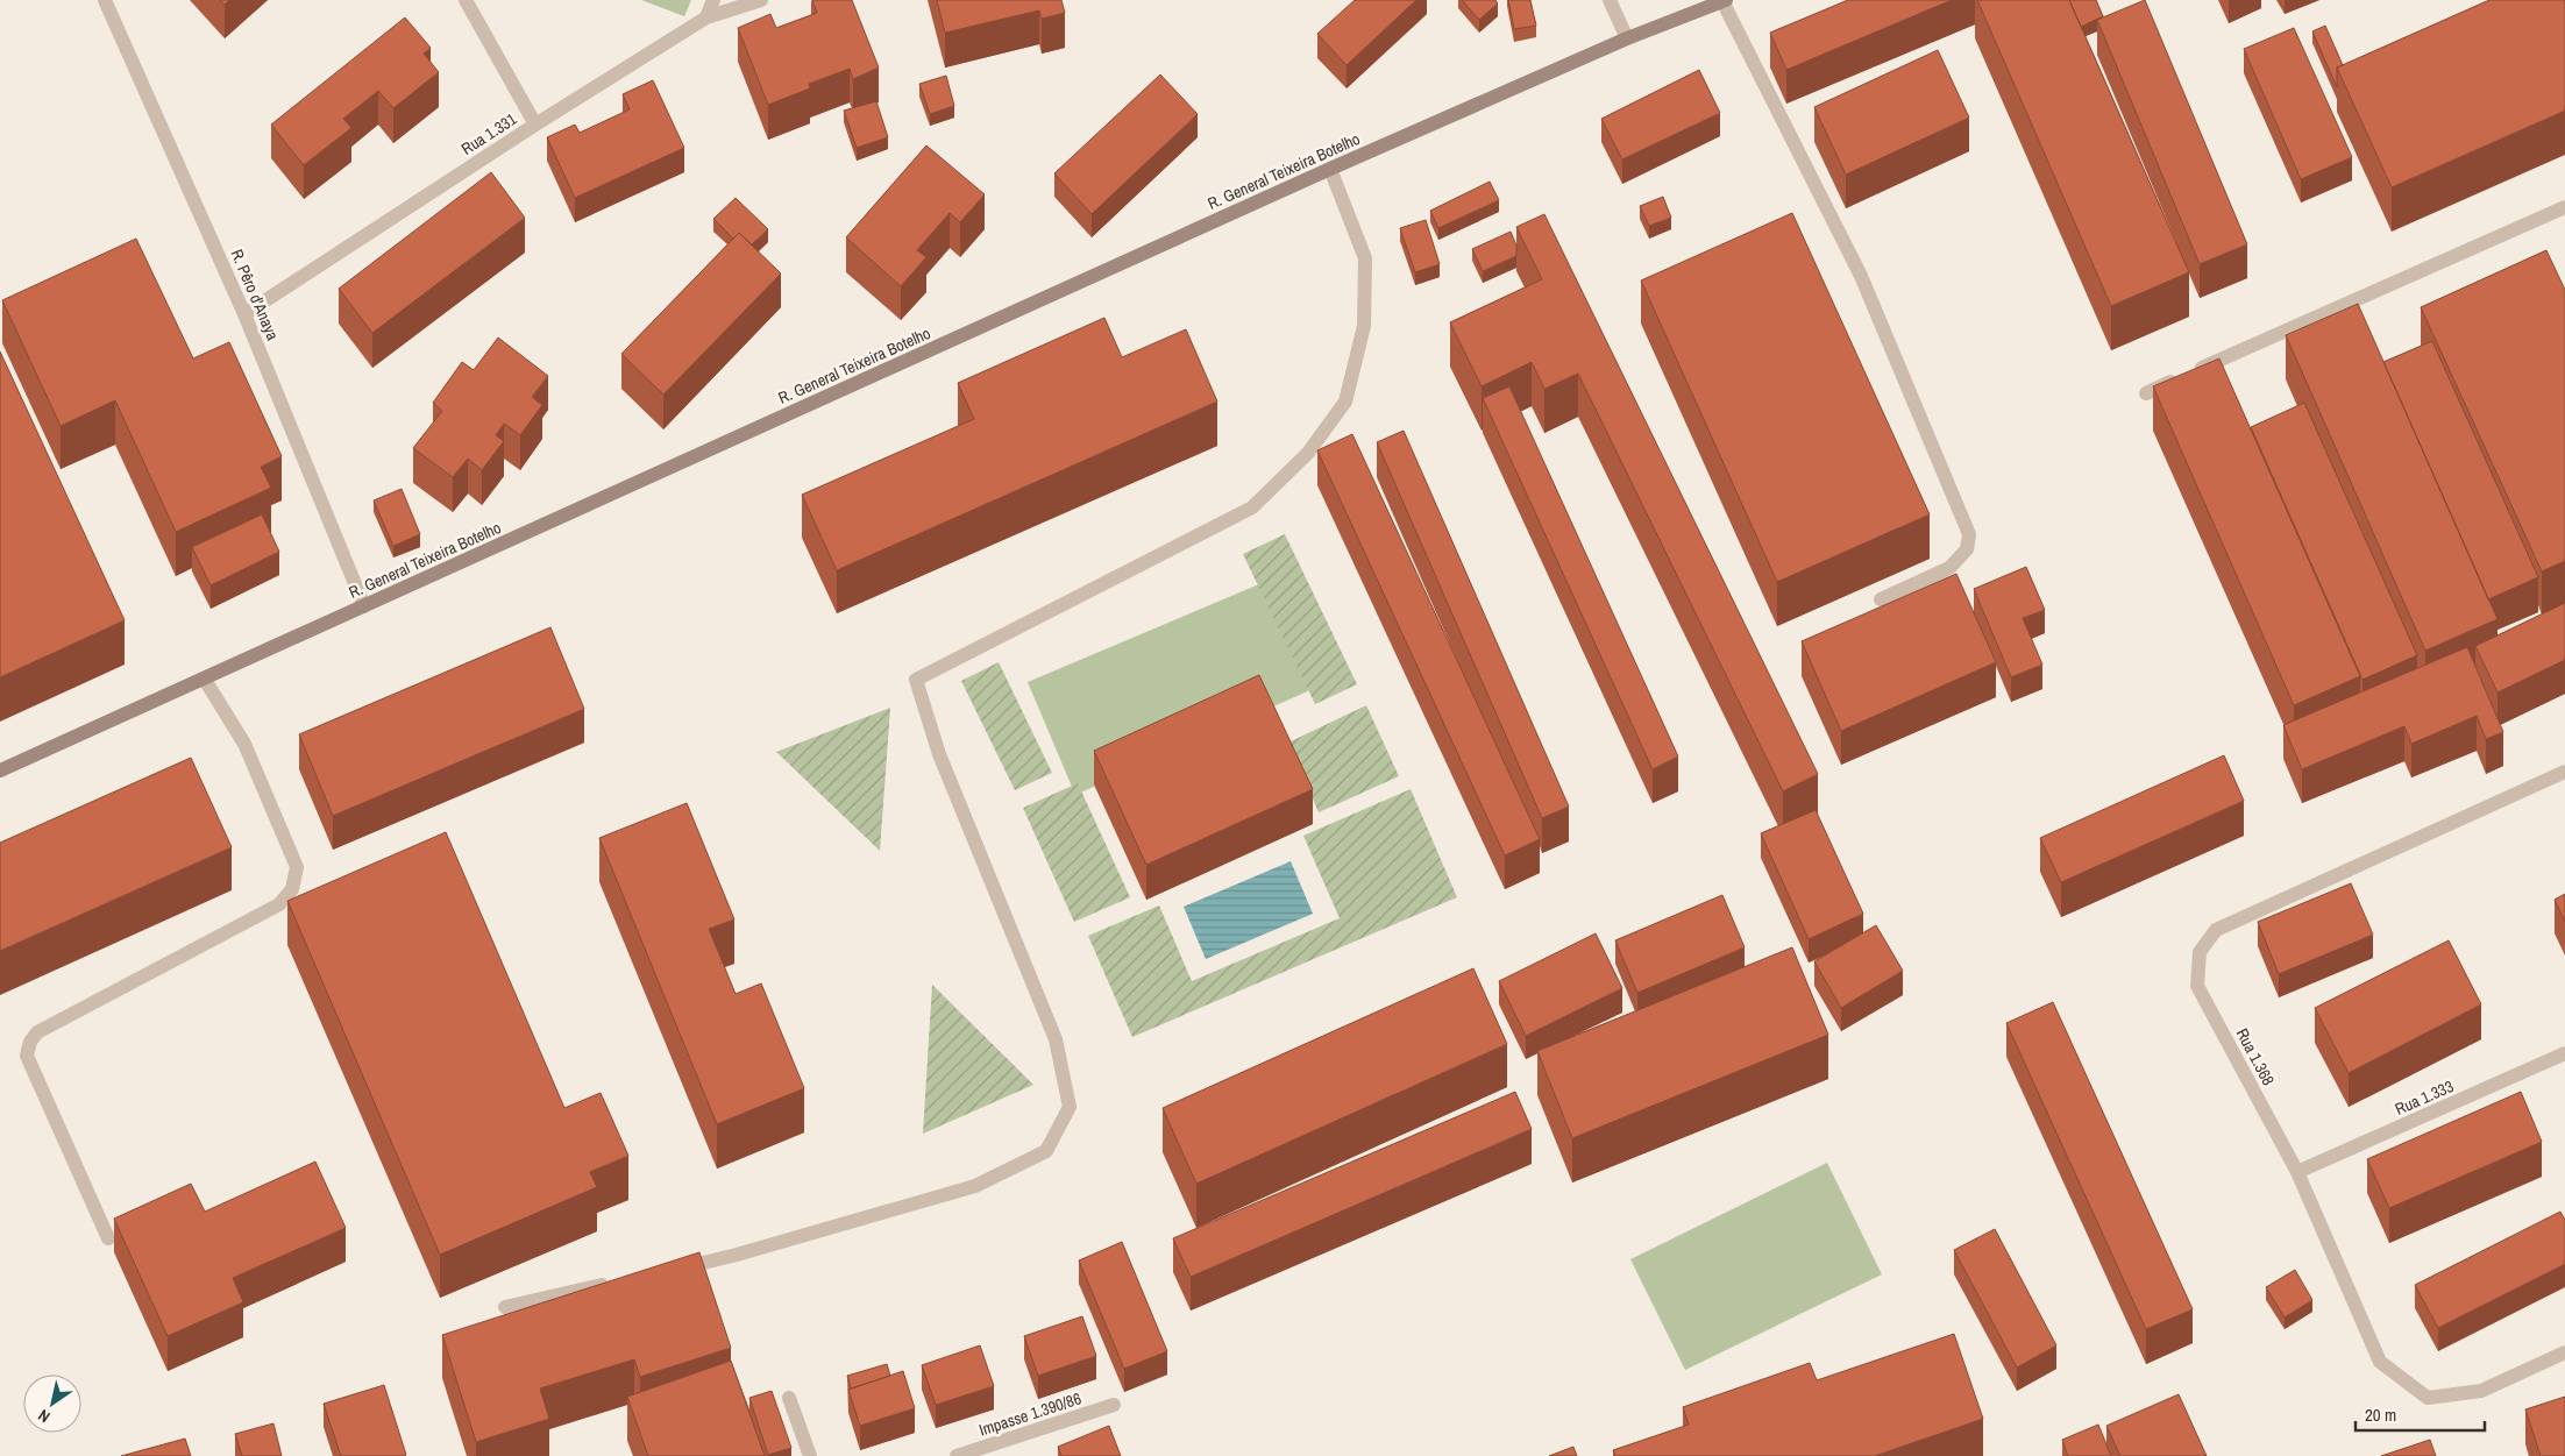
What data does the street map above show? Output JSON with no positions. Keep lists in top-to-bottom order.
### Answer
{
  "streets": {
    "street": [
      "Rua 1.331",
      "R. General Teixeira Botelho",
      "R. Pêro d'Anaya",
      "Rua 1.368",
      "Rua 1.333",
      "Impasse 1.390/86"
    ]
  },
  "crossings": [
    ["Rua 1.331", "R. Pêro d'Anaya"],
    ["R. General Teixeira Botelho", "R. Pêro d'Anaya"],
    ["Rua 1.368", "Rua 1.333"]
  ],
  "scale_bar": "20 m",
  "north": "bottom left"
}
